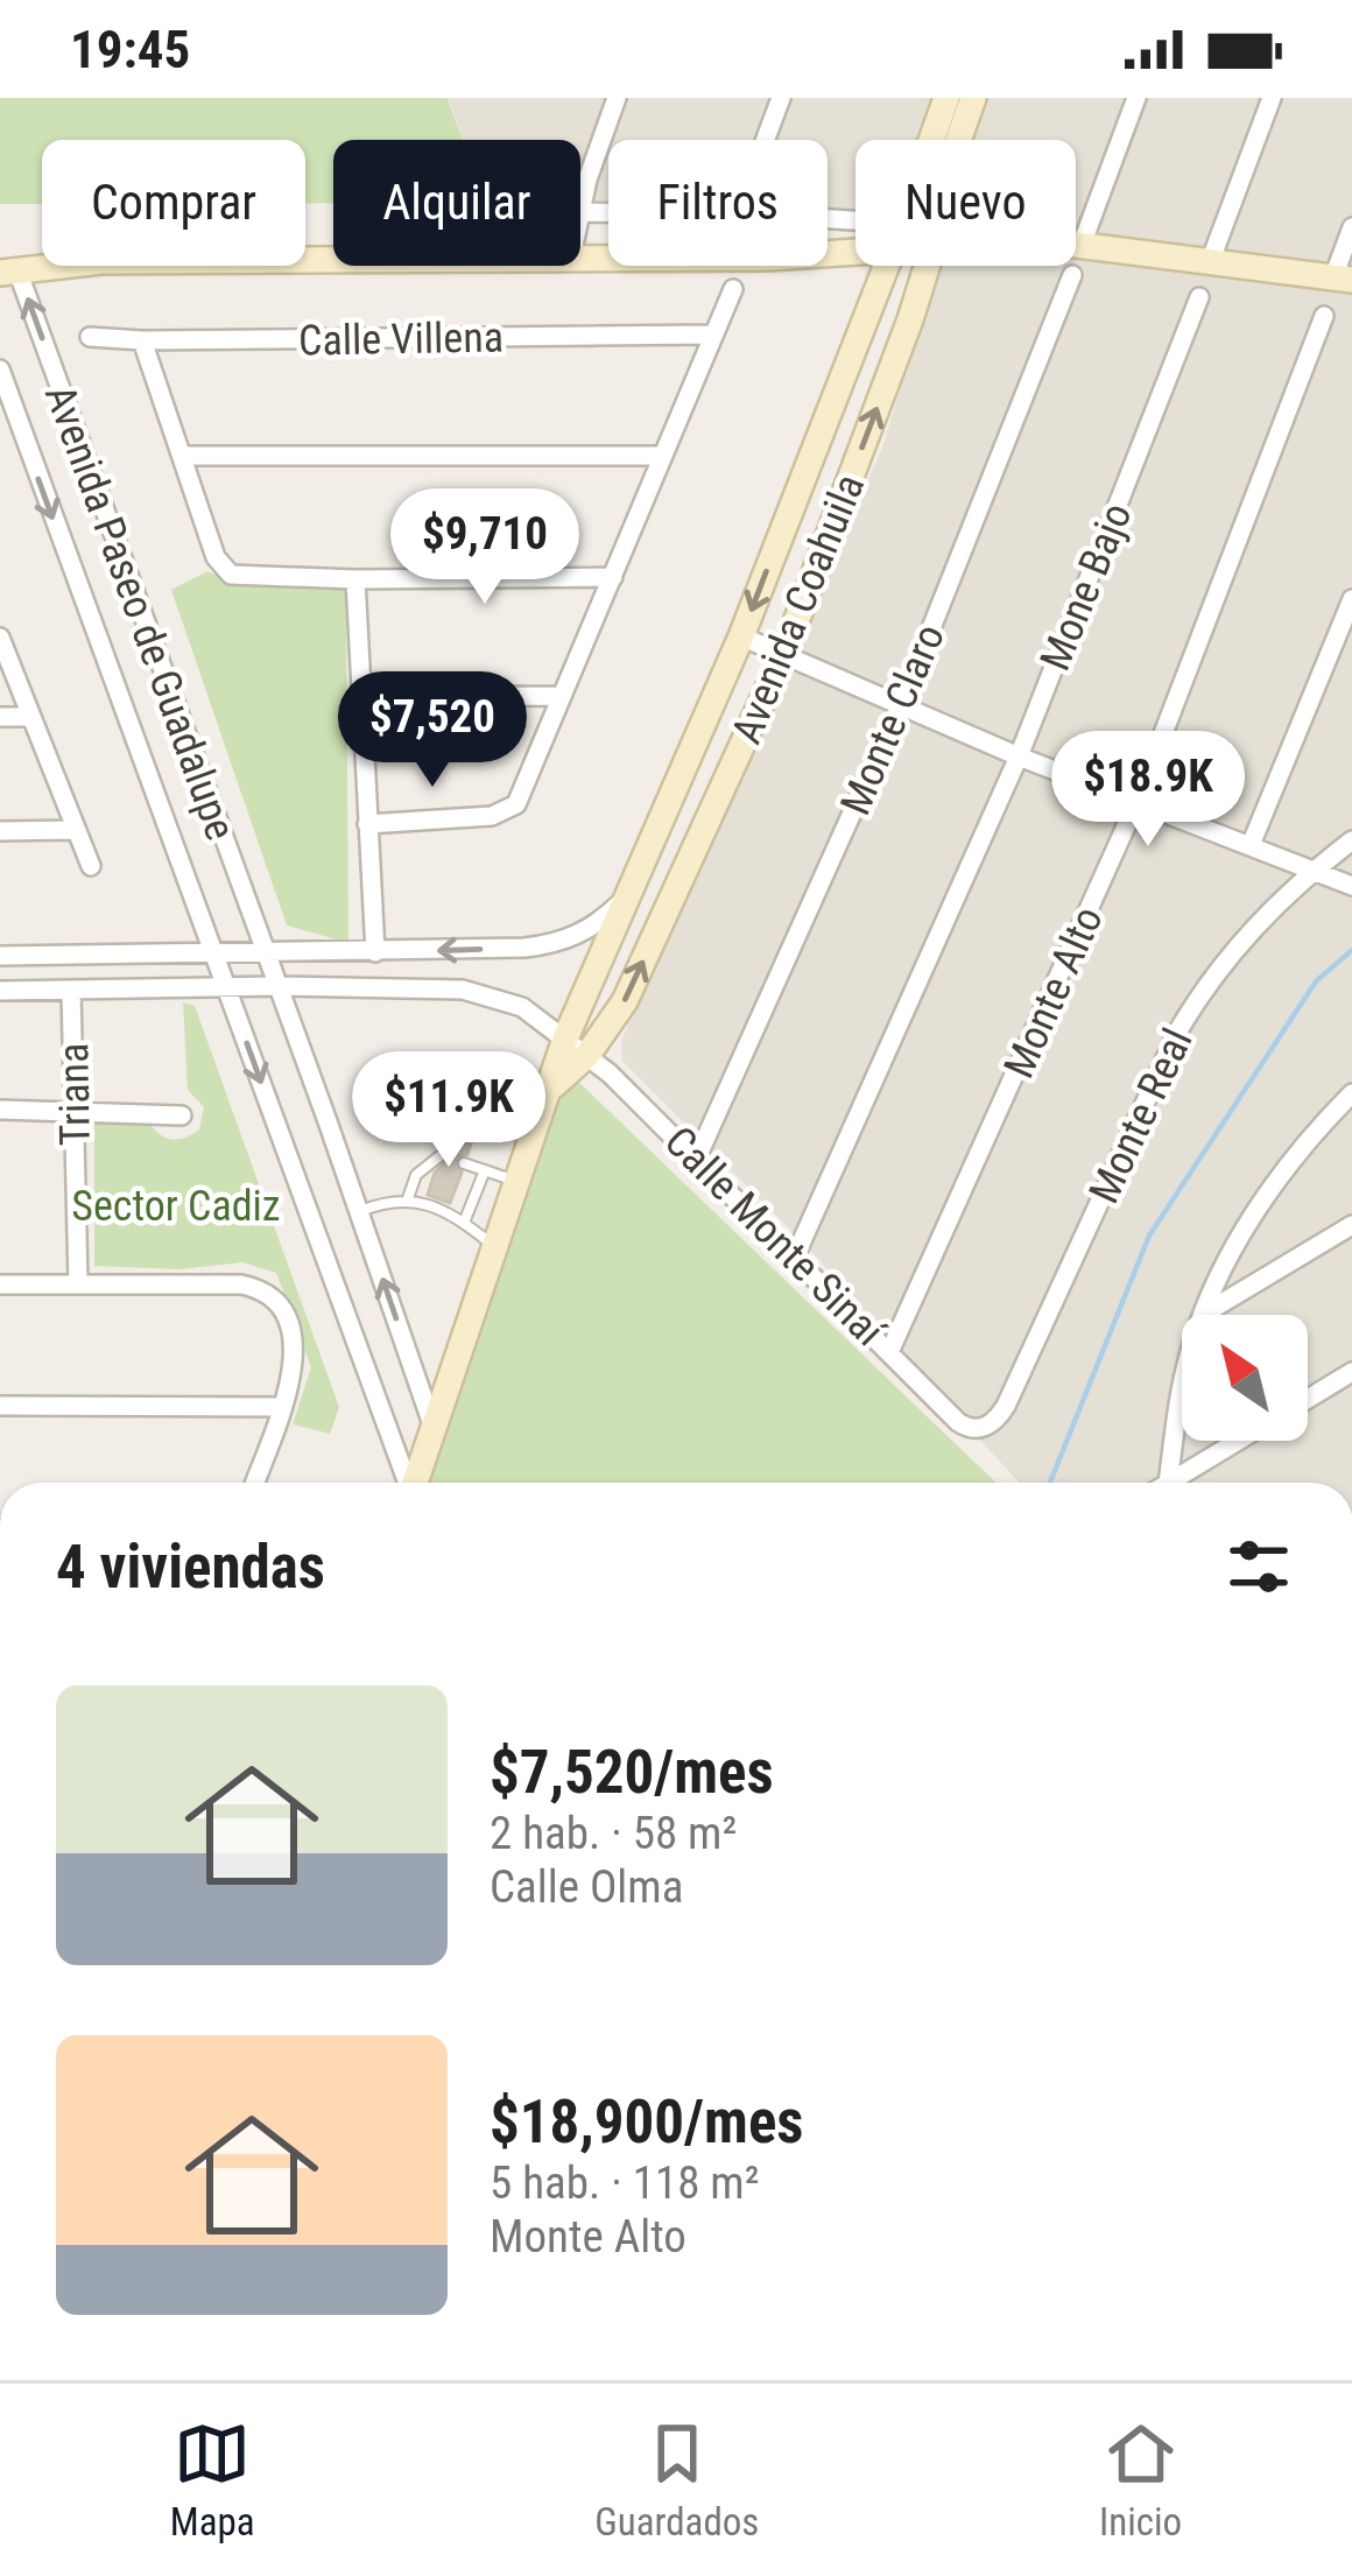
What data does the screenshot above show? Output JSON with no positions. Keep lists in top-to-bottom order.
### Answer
{
  "streets": {
    "street": [
      "Calle Villena",
      "Mone Bajo",
      "Avenida Coahuila",
      "Avenida Paseo de Guadalupe",
      "Monte Claro",
      "Monte Alto",
      "Triana",
      "Monte Real",
      "Calle Monte Sinaí"
    ]
  },
  "crossings": [
    ["Mone Bajo", "Calle Monte Sinaí"],
    ["Avenida Coahuila", "Avenida Paseo de Guadalupe"],
    ["Avenida Coahuila", "Calle Monte Sinaí"],
    ["Monte Claro", "Calle Monte Sinaí"],
    ["Monte Alto", "Calle Monte Sinaí"],
    ["Monte Real", "Calle Monte Sinaí"]
  ],
  "parks": ["Sector Cadiz"],
  "north": "top left",
  "page": {
    "status": "19:45",
    "chip": [
      "Comprar",
      "Alquilar",
      "Filtros",
      "Nuevo"
    ],
    "price": [
      "$9,710",
      "$7,520",
      "$18.9K",
      "$11.9K"
    ],
    "heading": "4 viviendas",
    "list": [
      {
        "name": "$7,520/mes",
        "note": "2 hab. · 58 m² · Calle Olma"
      },
      {
        "name": "$18,900/mes",
        "note": "5 hab. · 118 m² · Monte Alto"
      }
    ],
    "tabs": ["Mapa", "Guardados", "Inicio"]
  }
}
